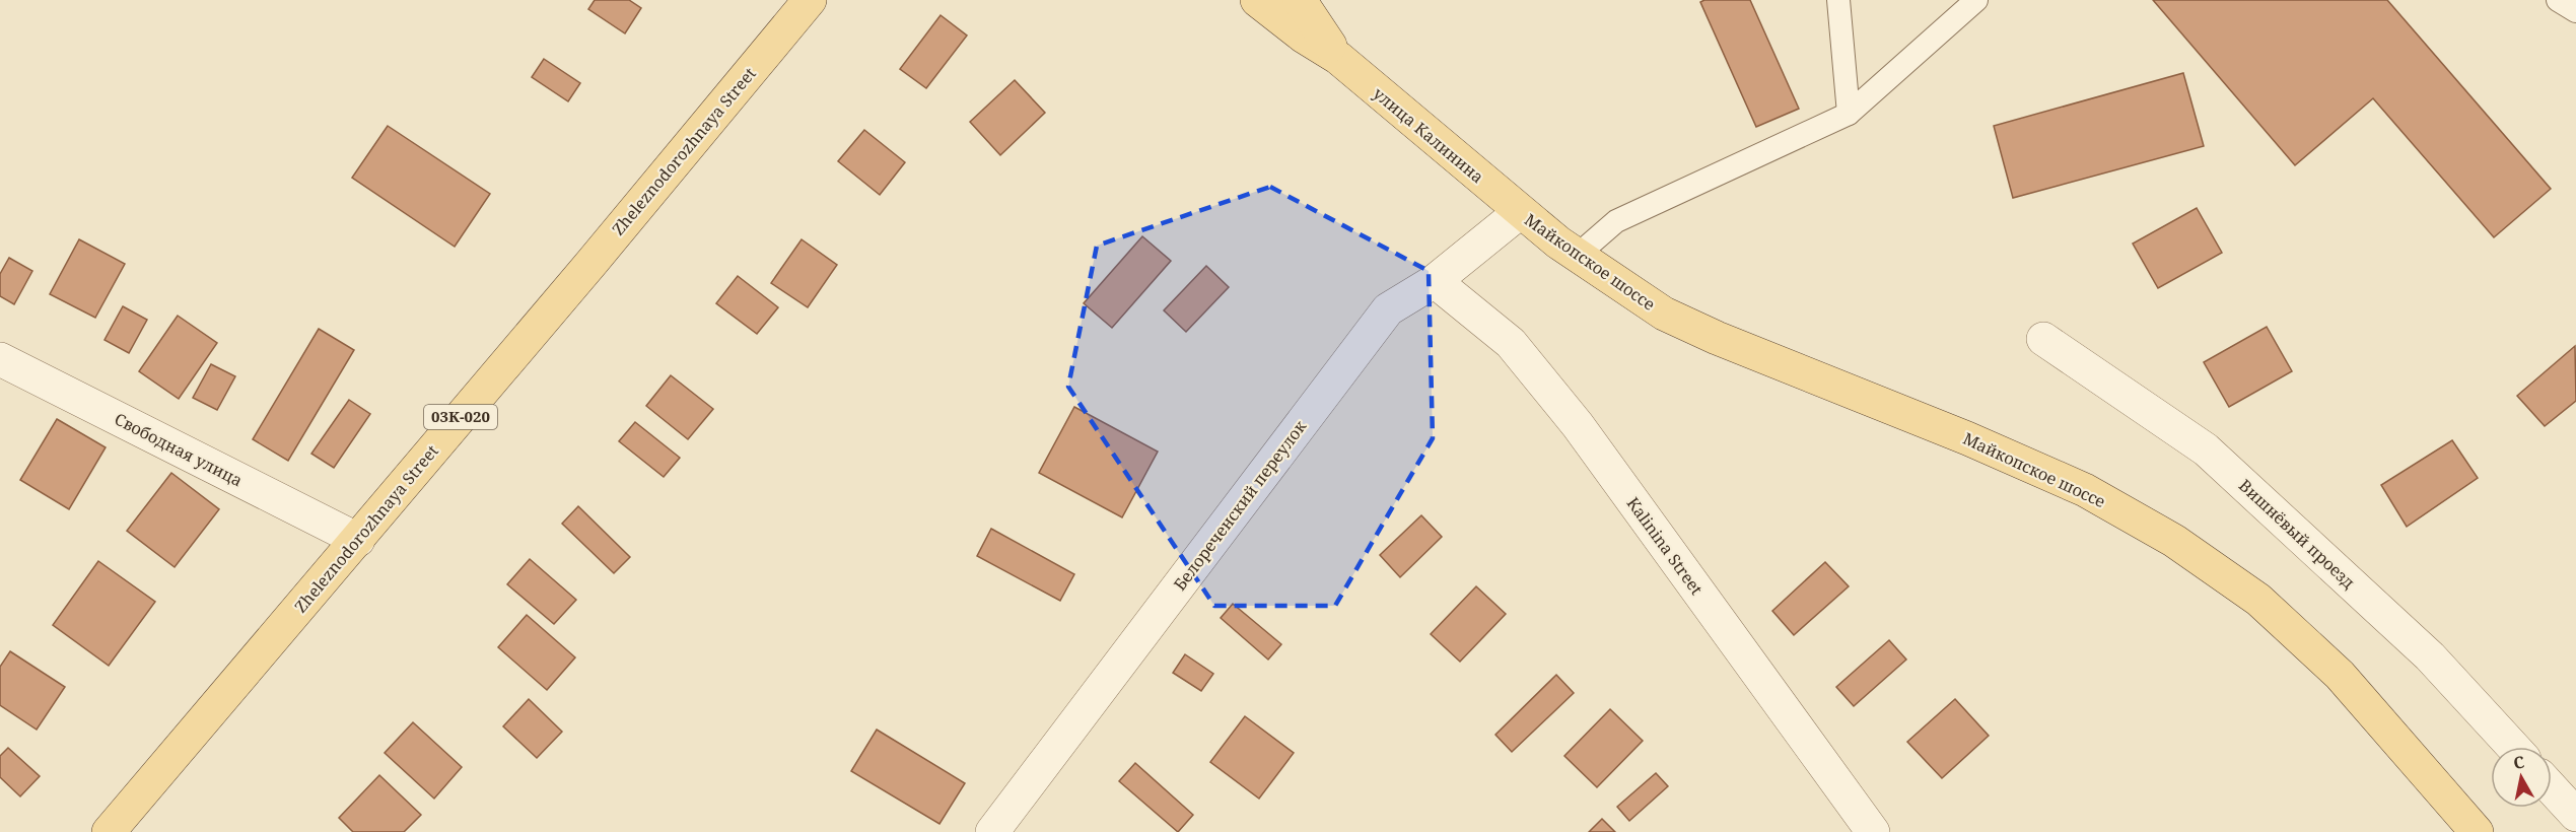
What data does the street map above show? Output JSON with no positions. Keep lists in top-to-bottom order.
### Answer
{
  "streets": {
    "main road": [
      "улица Калинина",
      "Zheleznodorozhnaya Street",
      "Майкопское шоссе",
      "03К-020"
    ],
    "street": [
      "Свободная улица",
      "Белореченский переулок",
      "Вишнёвый проезд",
      "Kalinina Street"
    ]
  },
  "crossings": [
    ["улица Калинина", "Майкопское шоссе"],
    ["улица Калинина", "Белореченский переулок"],
    ["Zheleznodorozhnaya Street", "Свободная улица"],
    ["Майкопское шоссе", "Белореченский переулок"],
    ["Белореченский переулок", "Kalinina Street"]
  ],
  "north": "top"
}
